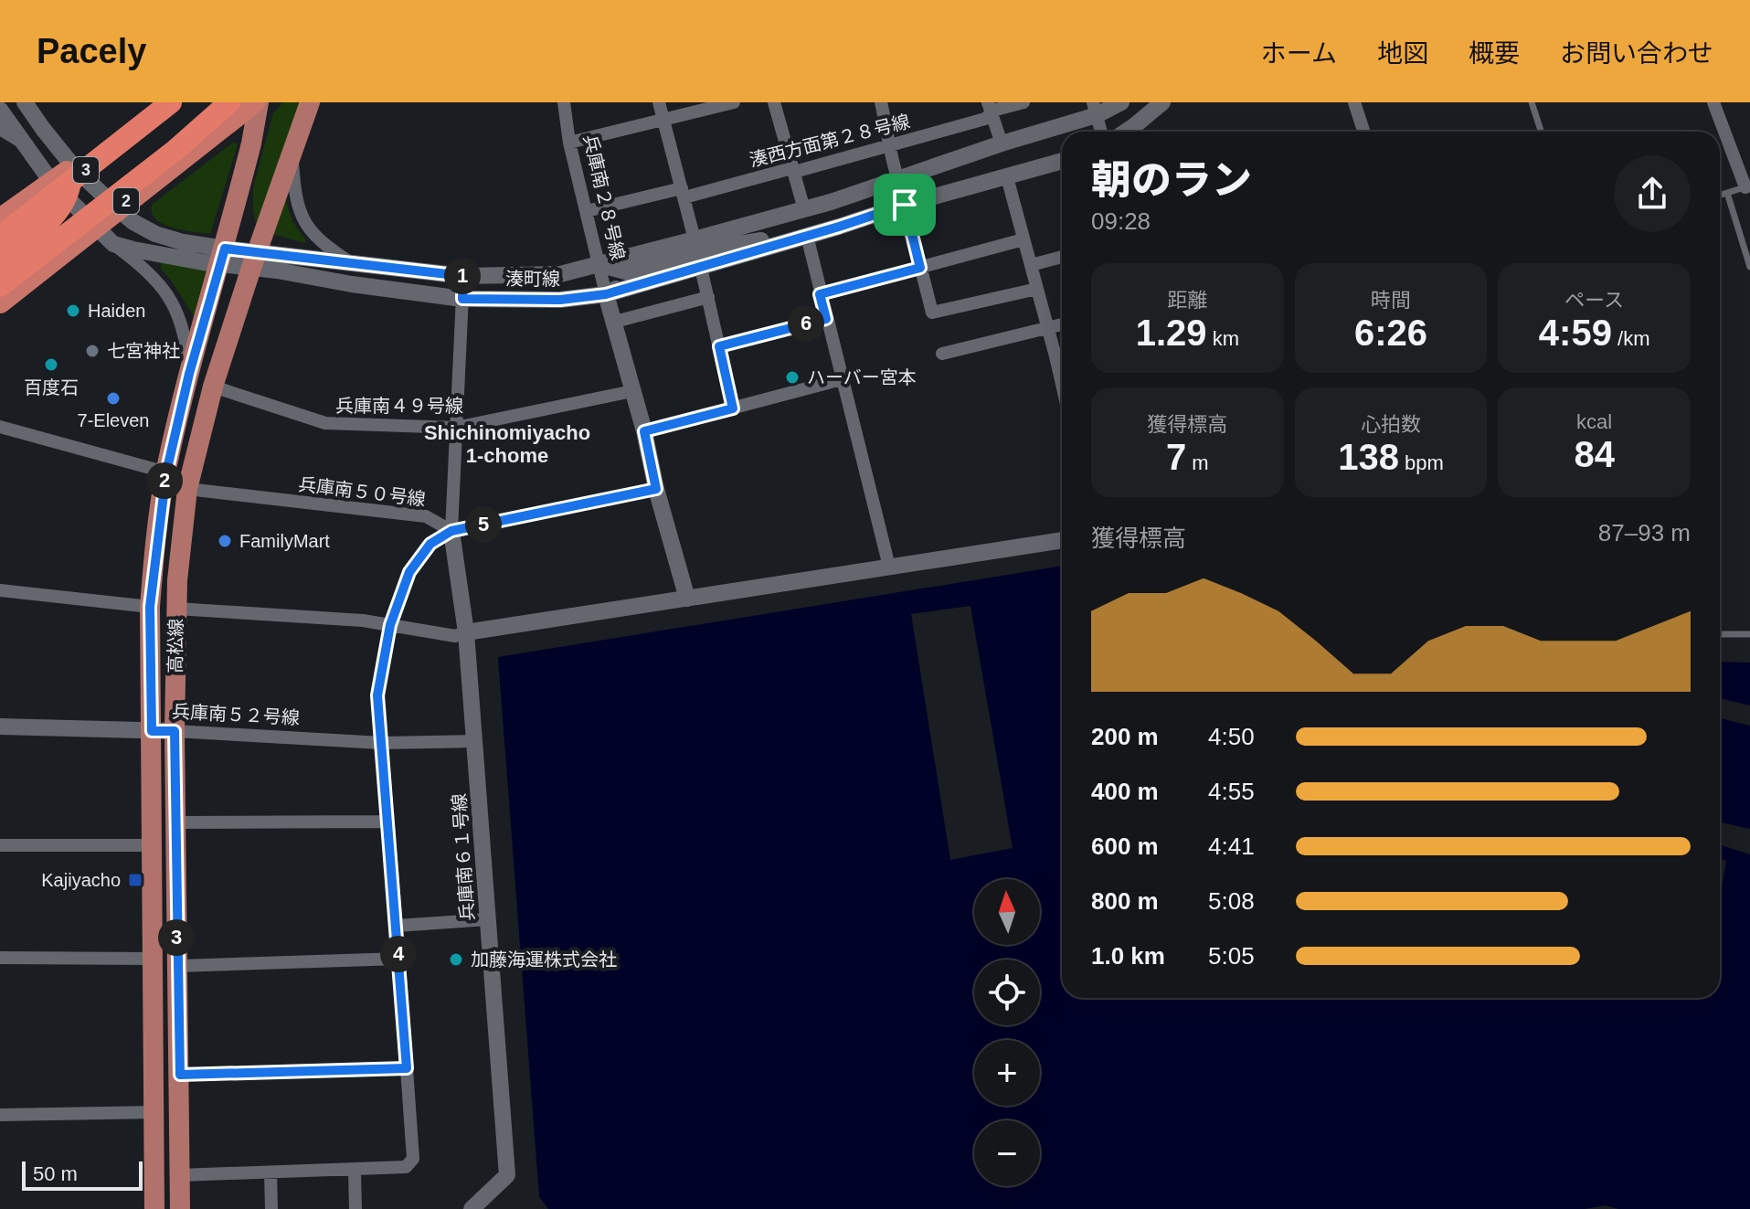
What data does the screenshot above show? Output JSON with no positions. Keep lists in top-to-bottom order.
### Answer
{
  "streets": {
    "highway": ["3", "2"],
    "main road": ["高松線"],
    "street": [
      "湊西方面第２８号線",
      "兵庫南２８号線",
      "湊町線",
      "兵庫南４９号線",
      "兵庫南５０号線",
      "兵庫南５２号線",
      "兵庫南６１号線"
    ]
  },
  "crossings": [
    ["湊西方面第２８号線", "兵庫南２８号線"],
    ["兵庫南２８号線", "湊町線"],
    ["兵庫南２８号線", "兵庫南４９号線"],
    ["2", "湊町線"],
    ["2", "高松線"],
    ["湊町線", "高松線"],
    ["兵庫南４９号線", "高松線"],
    ["兵庫南５０号線", "高松線"],
    ["兵庫南５０号線", "兵庫南６１号線"],
    ["高松線", "兵庫南５２号線"],
    ["兵庫南５２号線", "兵庫南６１号線"]
  ],
  "districts": ["Shichinomiyacho 1-chome"],
  "places": {
    "other": [
      "Haiden",
      "七宮神社",
      "百度石",
      "ハーバー宮本",
      "7-Eleven",
      "FamilyMart",
      "加藤海運株式会社"
    ],
    "transit": ["Kajiyacho"]
  },
  "scale_bar": "50 m",
  "north": "top",
  "page": {
    "header": "Pacely",
    "nav": [
      "ホーム",
      "地図",
      "概要",
      "お問い合わせ"
    ],
    "heading": ["朝のラン", "09:28"],
    "stats": [
      ["距離", "1.29 km"],
      ["時間", "6:26"],
      ["ペース", "4:59 /km"],
      ["獲得標高", "7 m"],
      ["心拍数", "138 bpm"],
      ["kcal", "84"]
    ],
    "pins": [
      "1",
      "6",
      "2",
      "5",
      "3",
      "4"
    ],
    "chart": ["獲得標高", "87–93 m"],
    "list": [
      {
        "name": "200 m",
        "note": "4:50"
      },
      {
        "name": "400 m",
        "note": "4:55"
      },
      {
        "name": "600 m",
        "note": "4:41"
      },
      {
        "name": "800 m",
        "note": "5:08"
      },
      {
        "name": "1.0 km",
        "note": "5:05"
      }
    ],
    "map_buttons": ["+", "−"],
    "scale": "50 m"
  }
}
